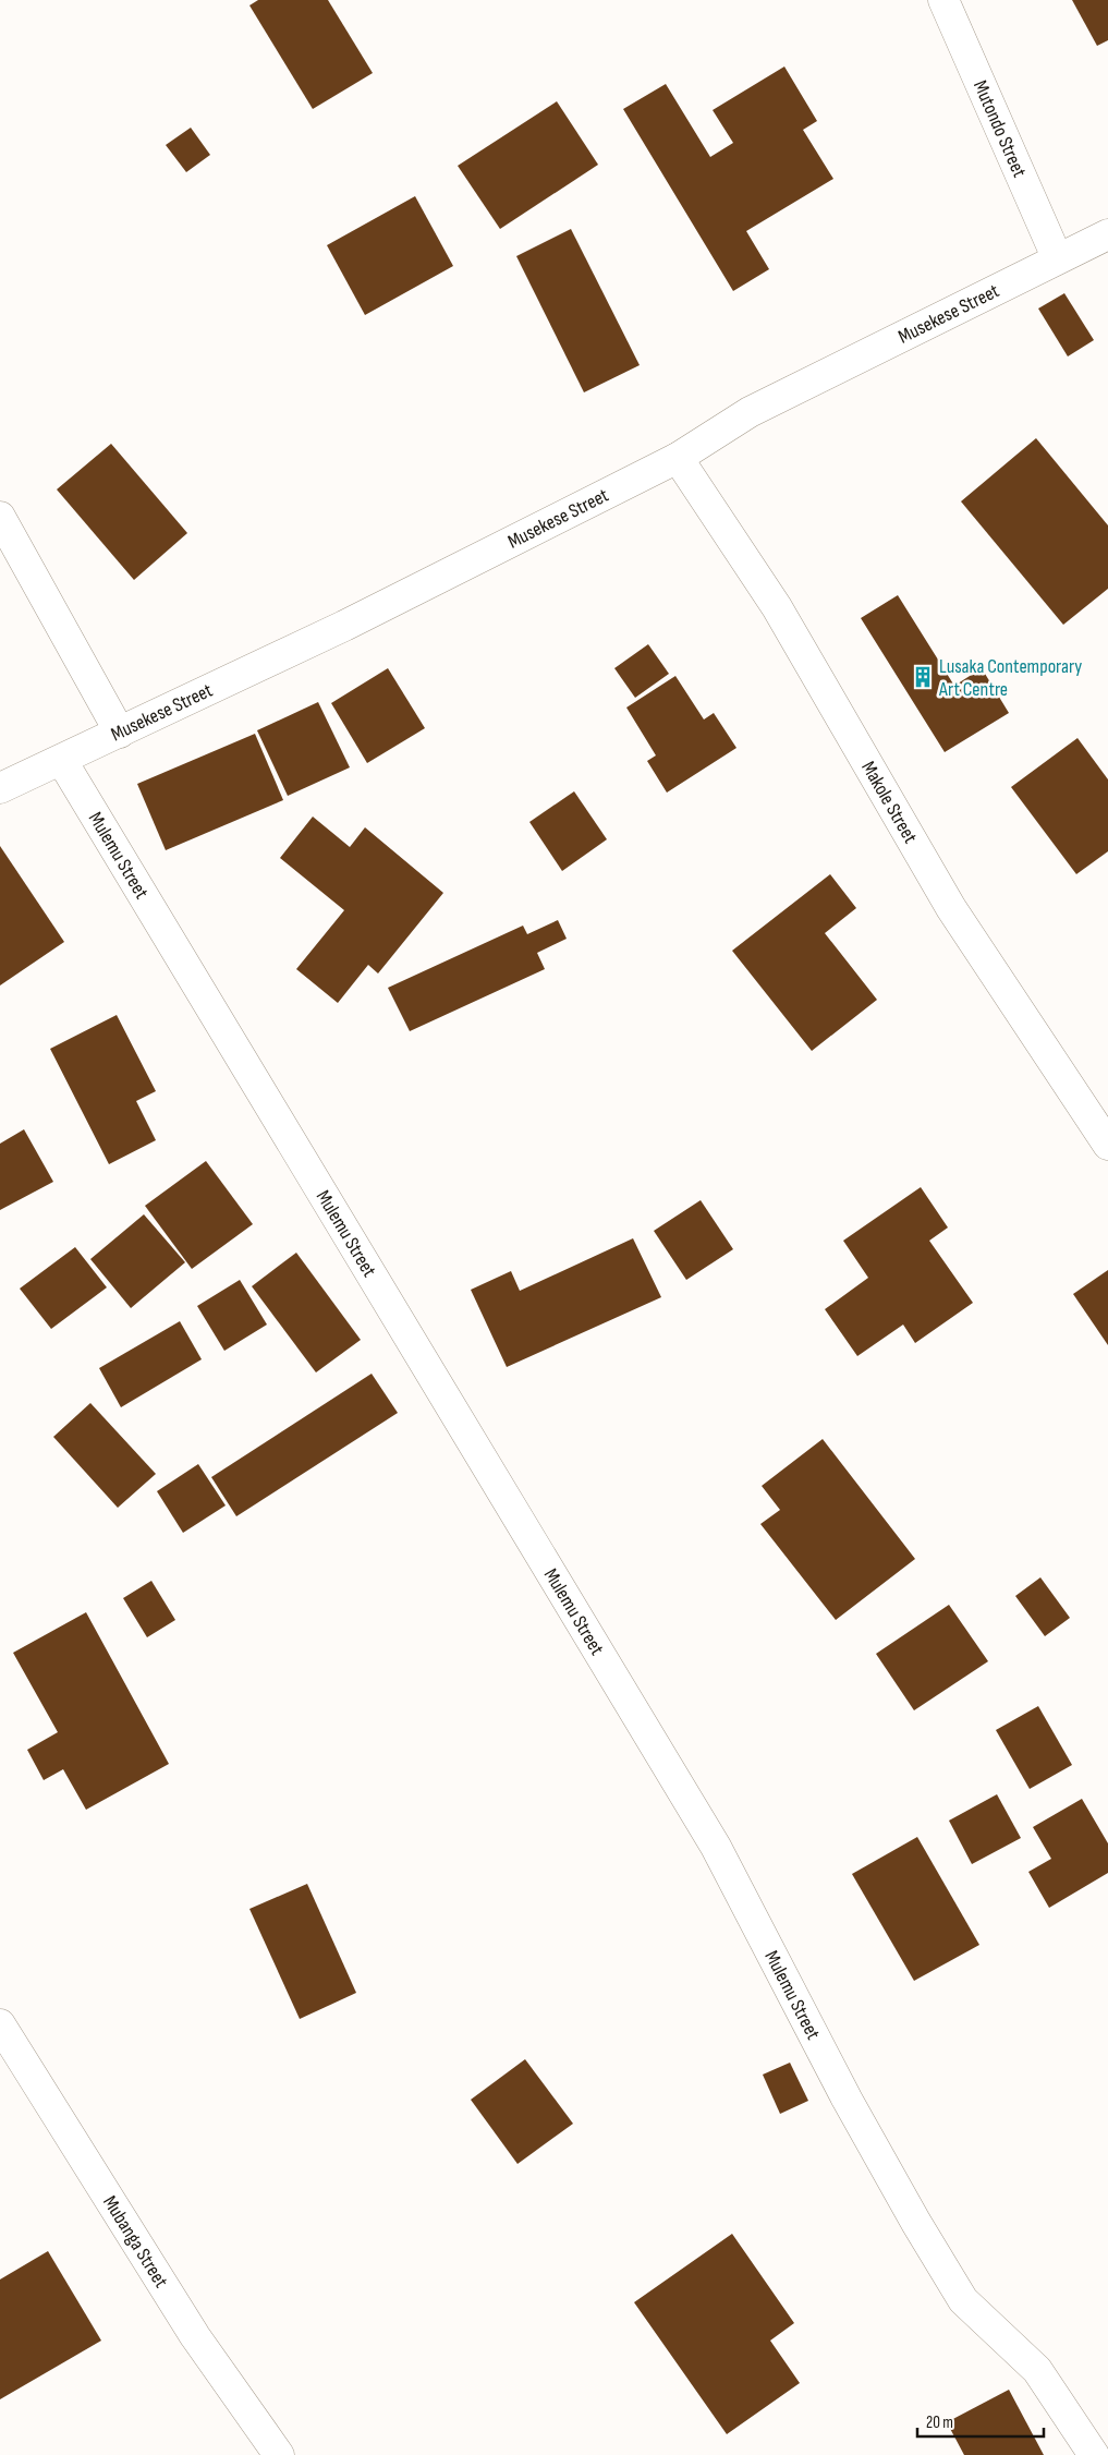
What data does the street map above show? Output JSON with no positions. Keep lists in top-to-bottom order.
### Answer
{
  "streets": {
    "street": [
      "Mutondo Street",
      "Musekese Street",
      "Makole Street",
      "Mulemu Street",
      "Mubanga Street"
    ]
  },
  "crossings": [
    ["Mutondo Street", "Musekese Street"],
    ["Musekese Street", "Makole Street"],
    ["Musekese Street", "Mulemu Street"]
  ],
  "places": {
    "building": ["Lusaka Contemporary Art Centre"]
  },
  "scale_bar": "20 m"
}
